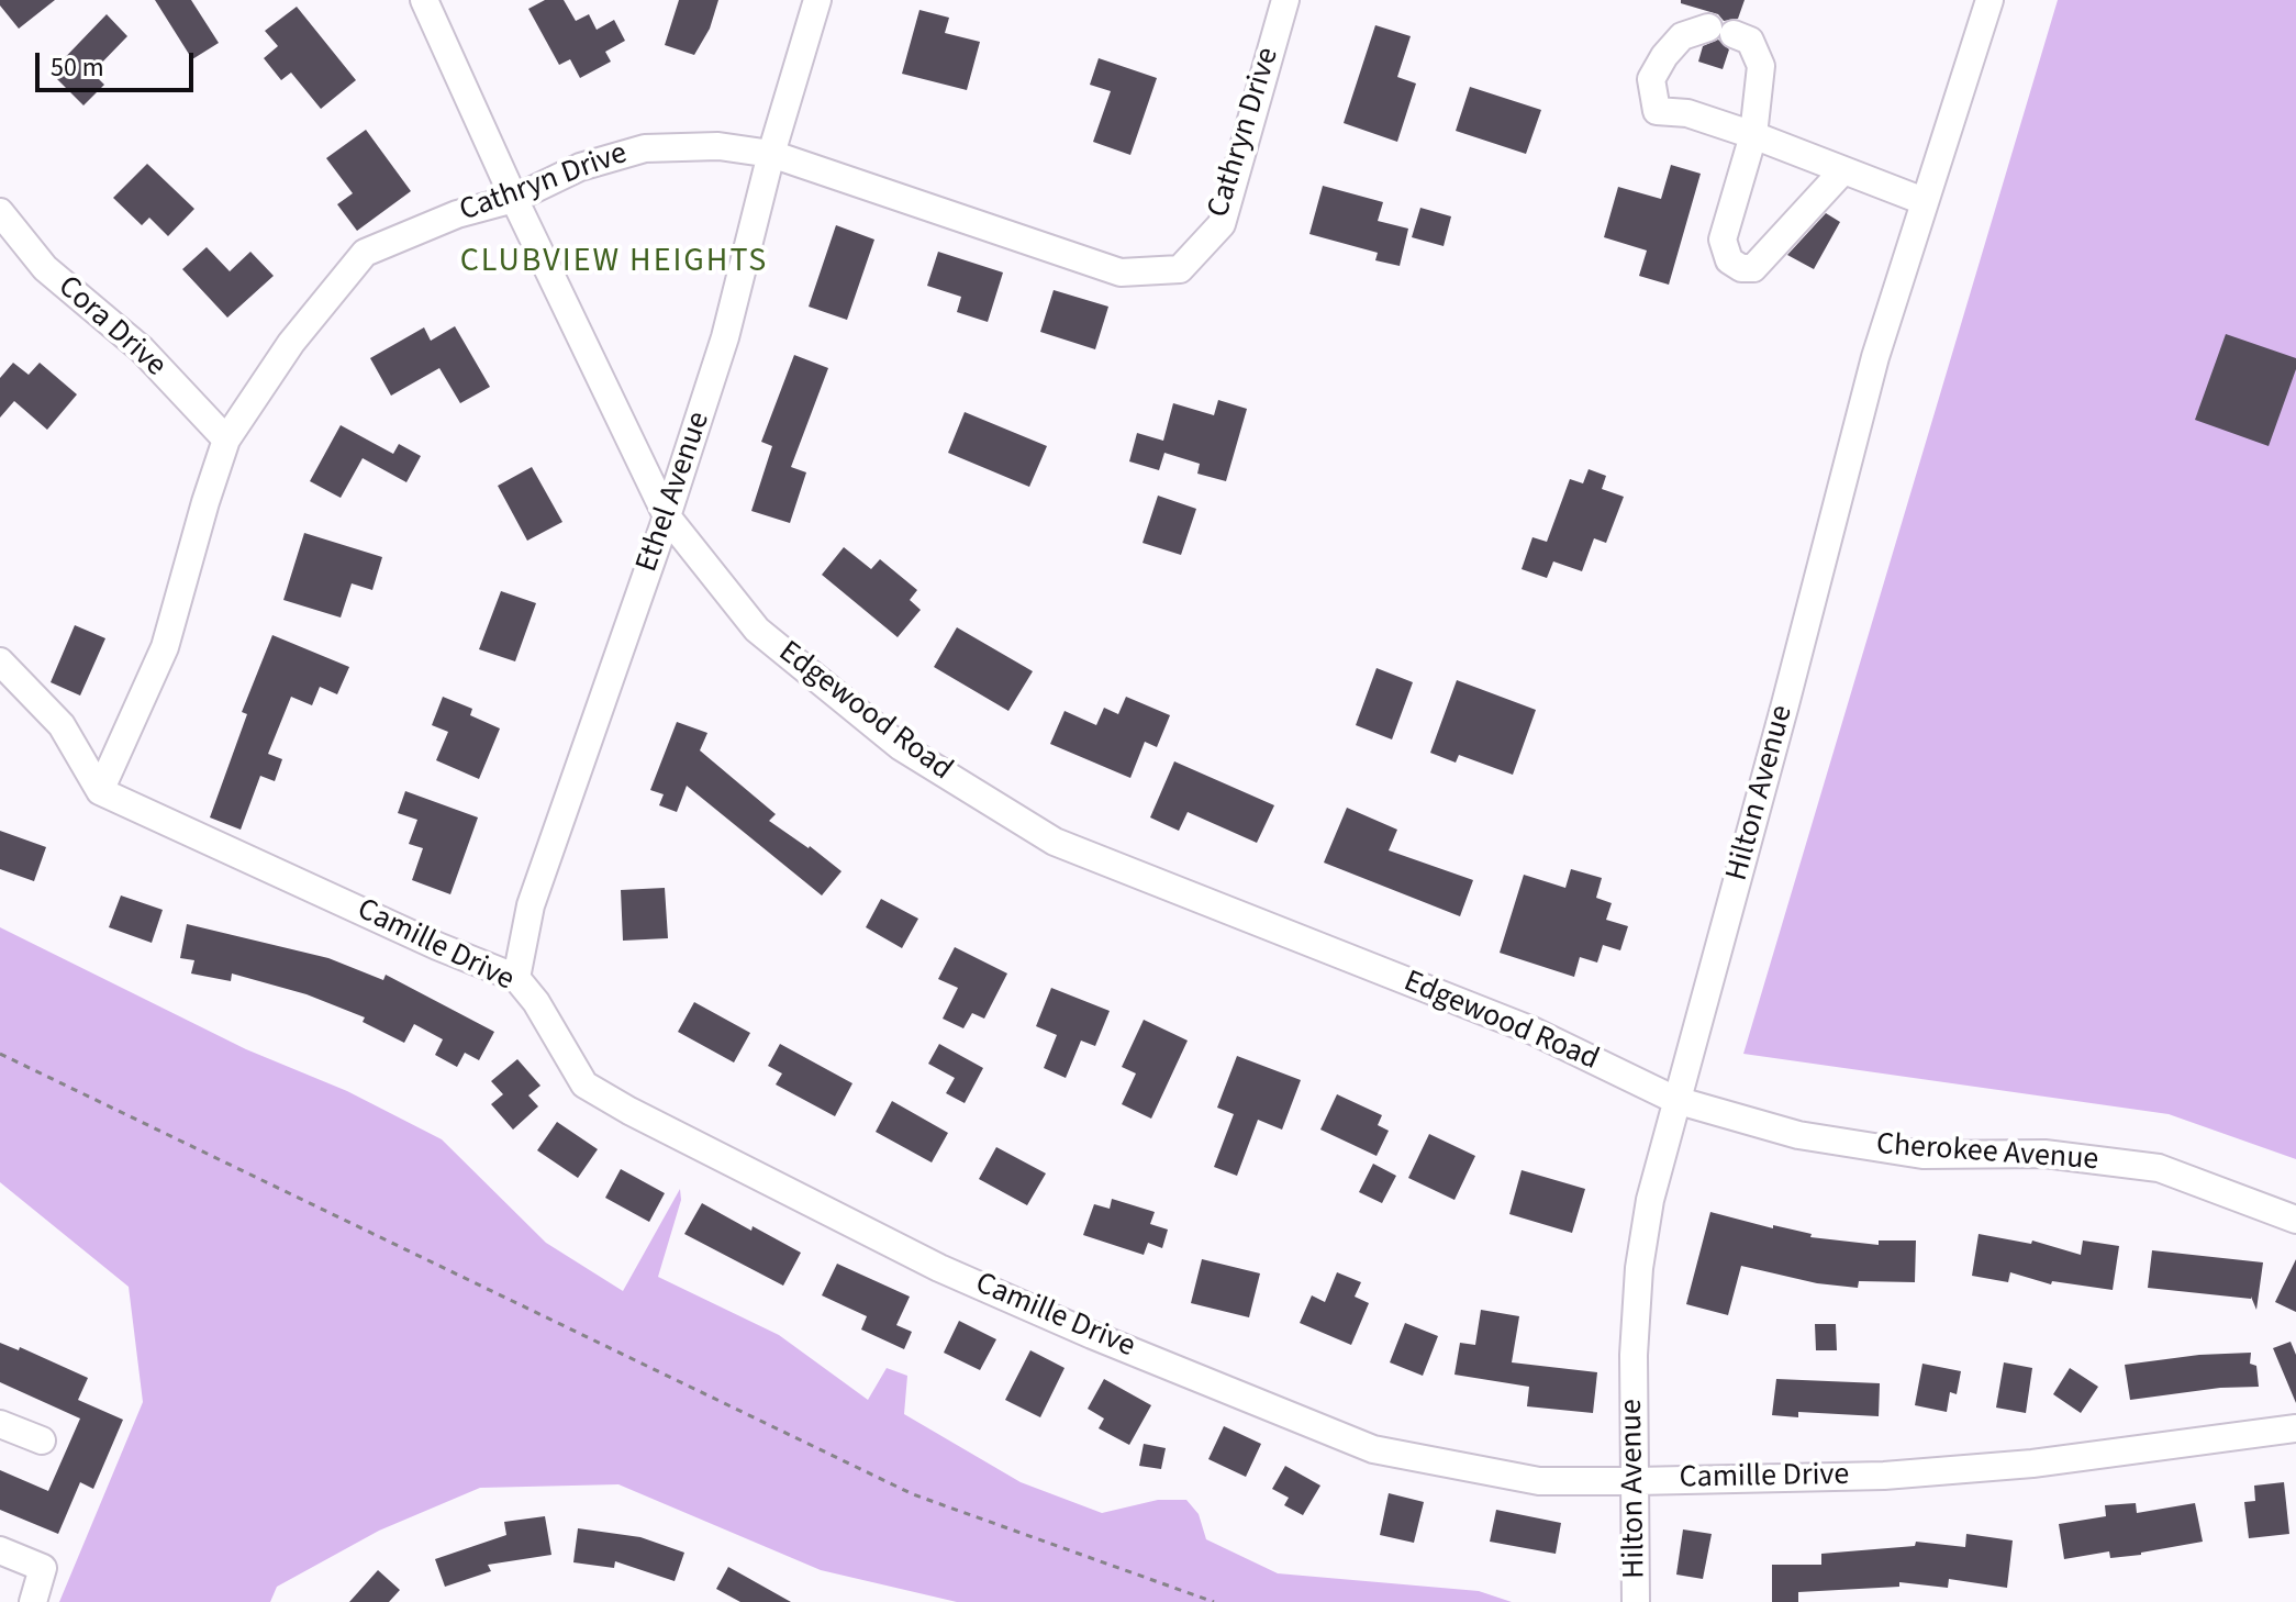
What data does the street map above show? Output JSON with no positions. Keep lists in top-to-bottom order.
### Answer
{
  "streets": {
    "street": [
      "Cathryn Drive",
      "Cora Drive",
      "Ethel Avenue",
      "Edgewood Road",
      "Hilton Avenue",
      "Camille Drive",
      "Cherokee Avenue"
    ]
  },
  "crossings": [
    ["Cathryn Drive", "Cora Drive"],
    ["Cathryn Drive", "Ethel Avenue"],
    ["Cathryn Drive", "Edgewood Road"],
    ["Cathryn Drive", "Camille Drive"],
    ["Ethel Avenue", "Edgewood Road"],
    ["Ethel Avenue", "Camille Drive"],
    ["Edgewood Road", "Hilton Avenue"],
    ["Edgewood Road", "Cherokee Avenue"],
    ["Hilton Avenue", "Camille Drive"],
    ["Hilton Avenue", "Cherokee Avenue"]
  ],
  "districts": ["CLUBVIEW HEIGHTS"],
  "scale_bar": "50 m"
}
